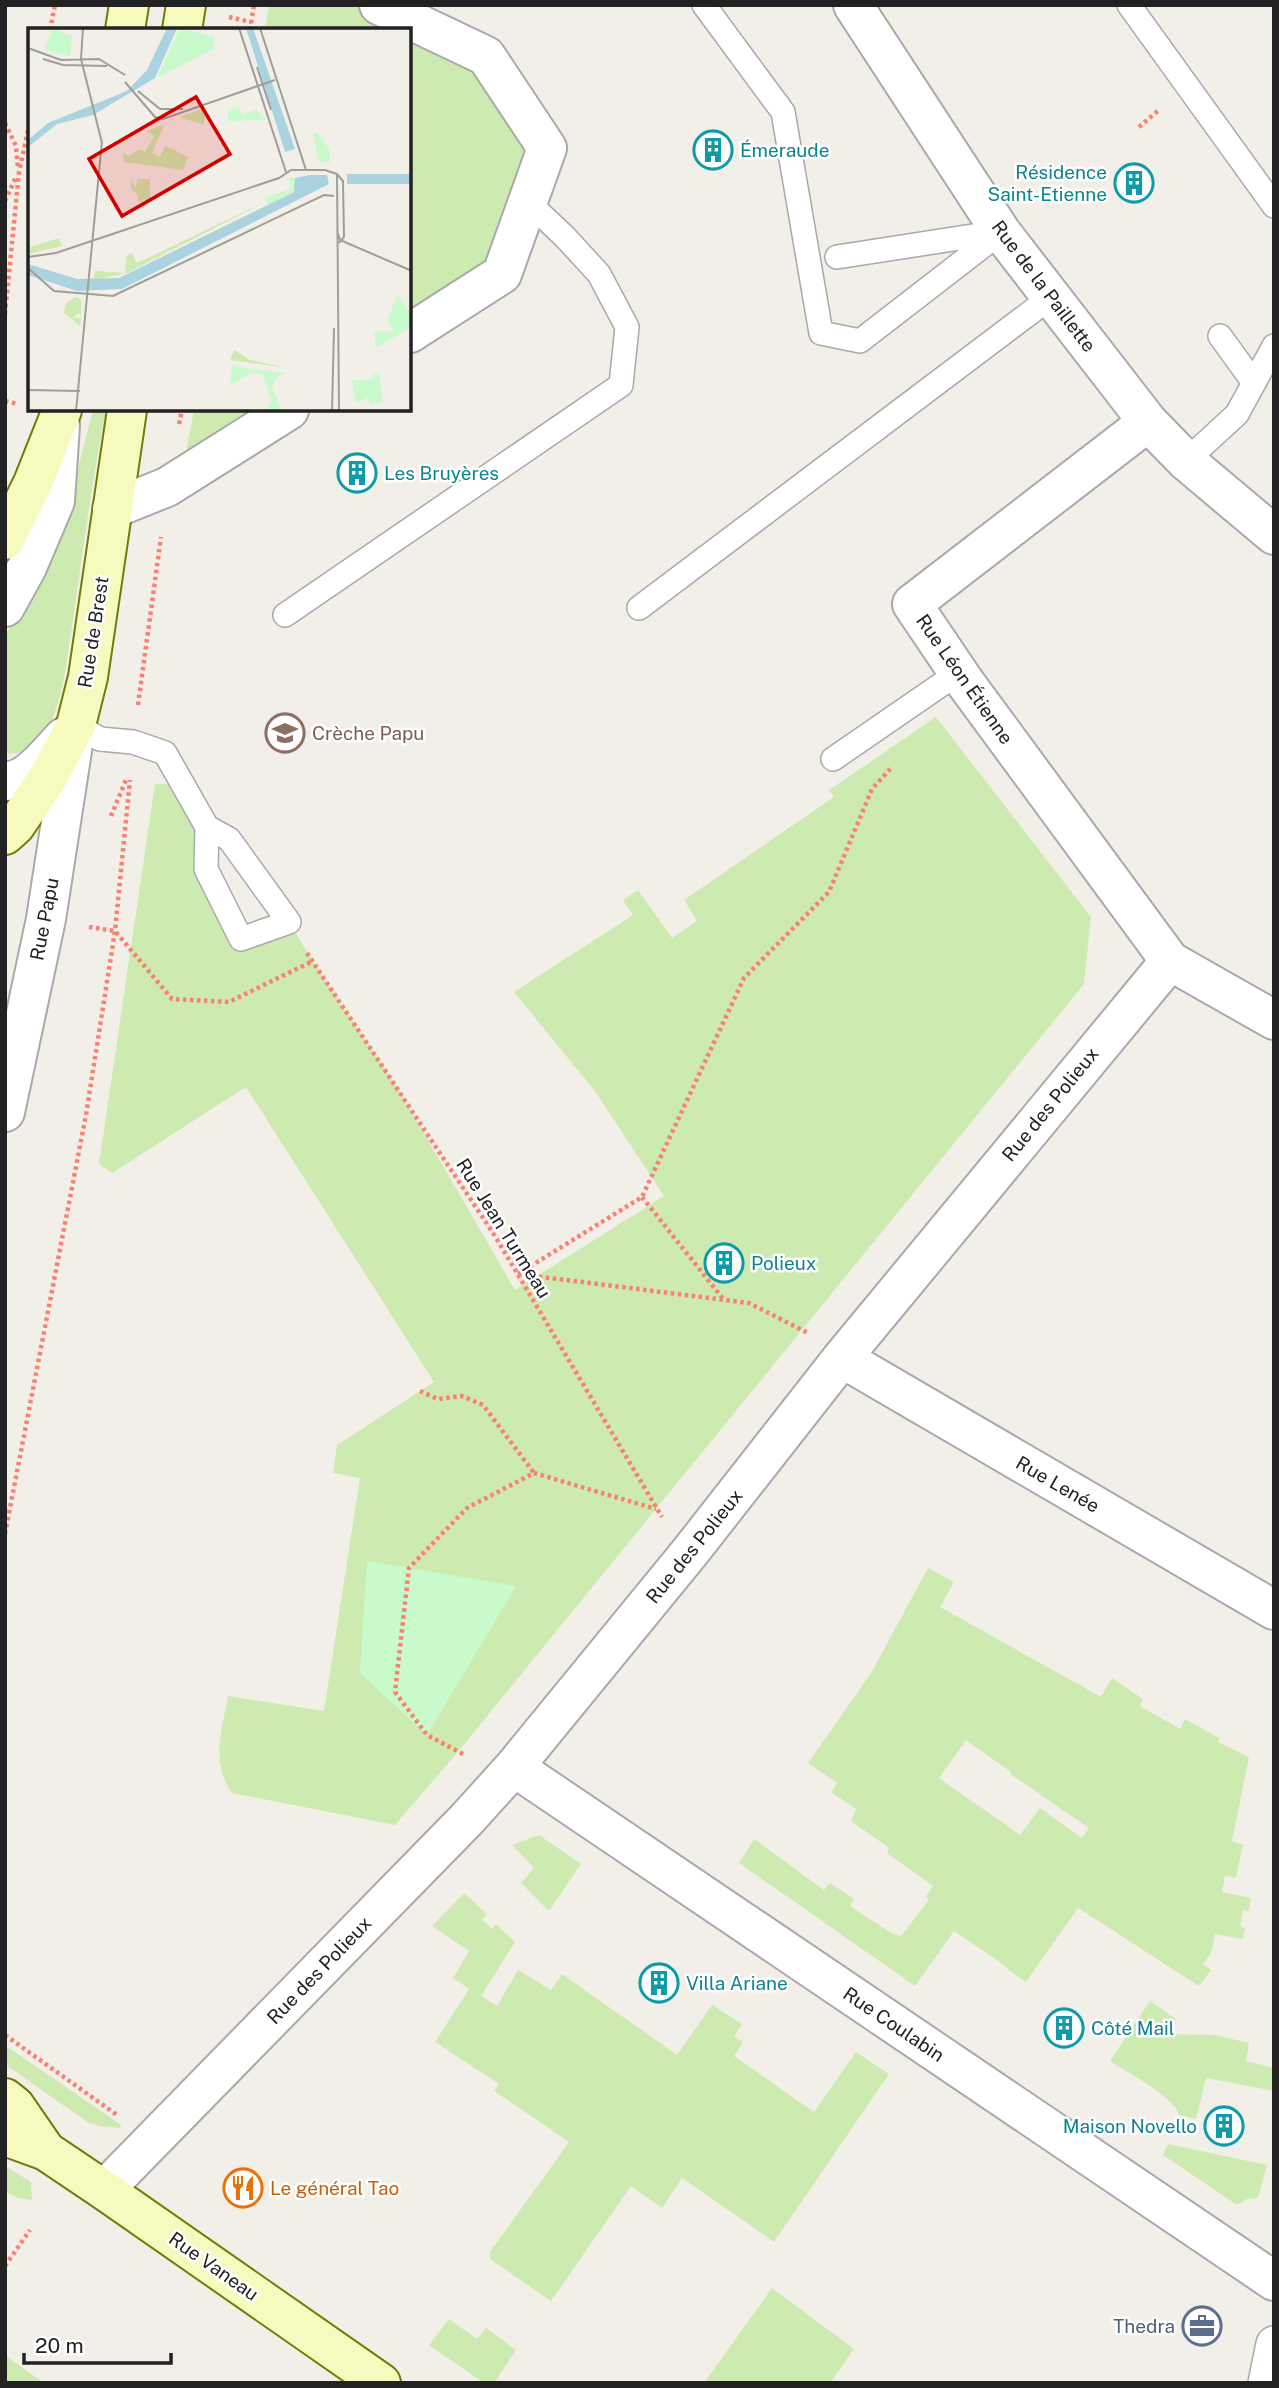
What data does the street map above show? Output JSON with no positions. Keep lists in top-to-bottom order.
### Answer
{
  "streets": {
    "main road": ["Rue de Brest", "Rue Vaneau"],
    "street": [
      "Rue de la Paillette",
      "Rue Léon Étienne",
      "Rue Papu",
      "Rue des Polieux",
      "Rue Lenée",
      "Rue Coulabin"
    ],
    "path": ["Rue Jean Turmeau"]
  },
  "crossings": [
    ["Rue de la Paillette", "Rue Léon Étienne"],
    ["Rue de Brest", "Rue Papu"],
    ["Rue Léon Étienne", "Rue des Polieux"],
    ["Rue des Polieux", "Rue Jean Turmeau"],
    ["Rue des Polieux", "Rue Lenée"],
    ["Rue des Polieux", "Rue Coulabin"],
    ["Rue des Polieux", "Rue Vaneau"]
  ],
  "places": {
    "building": [
      "Émeraude",
      "Résidence Saint-Etienne",
      "Les Bruyères",
      "Polieux",
      "Villa Ariane",
      "Côté Mail",
      "Maison Novello"
    ],
    "school or university": ["Crèche Papu"],
    "restaurant": ["Le général Tao"],
    "office": ["Thedra"]
  },
  "scale_bar": "20 m"
}
